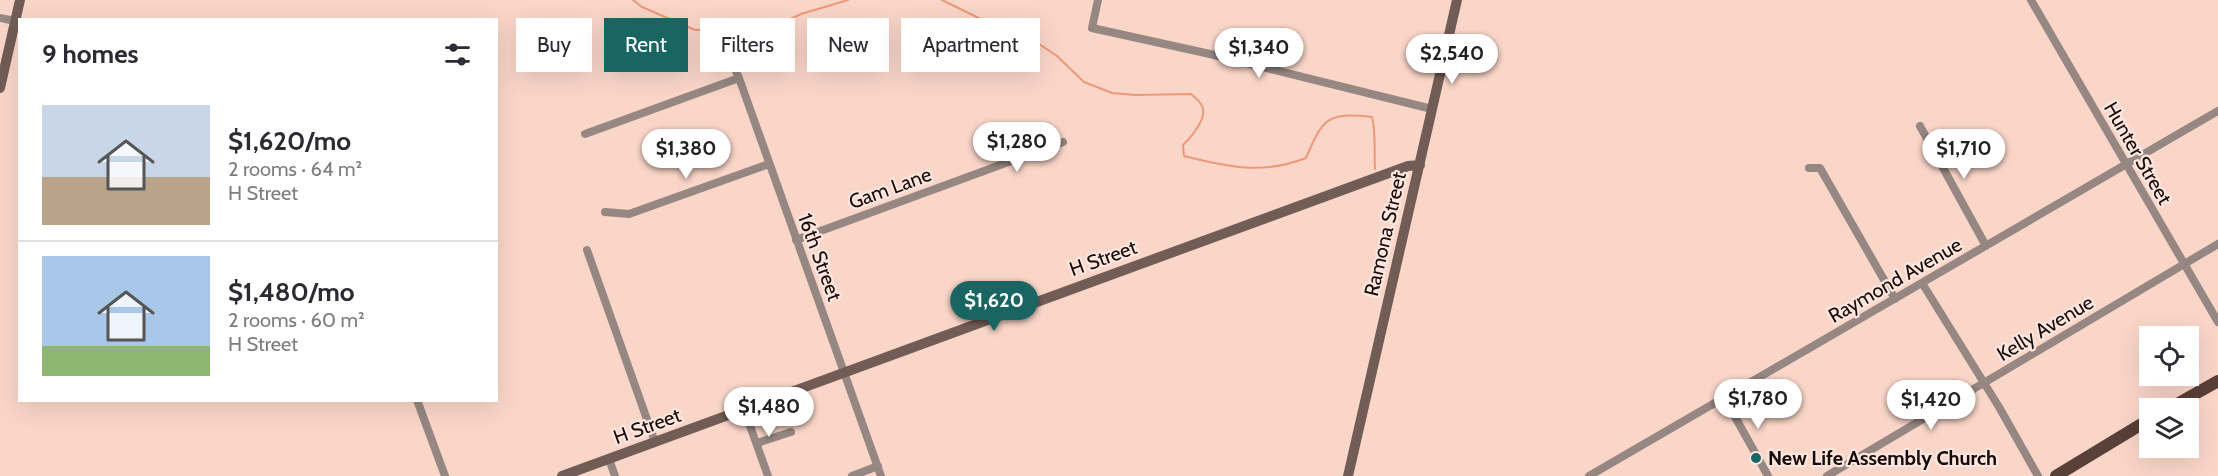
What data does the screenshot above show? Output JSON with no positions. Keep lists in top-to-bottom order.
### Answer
{
  "streets": {
    "street": [
      "Hunter Street",
      "Gam Lane",
      "Ramona Street",
      "16th Street",
      "H Street",
      "Raymond Avenue",
      "Kelly Avenue"
    ]
  },
  "crossings": [
    ["Hunter Street", "Raymond Avenue"],
    ["Hunter Street", "Kelly Avenue"],
    ["Gam Lane", "16th Street"],
    ["Ramona Street", "H Street"],
    ["16th Street", "H Street"]
  ],
  "places": ["New Life Assembly Church"],
  "page": {
    "chip": [
      "Buy",
      "Rent",
      "Filters",
      "New",
      "Apartment"
    ],
    "heading": "9 homes",
    "price": [
      "$1,340",
      "$2,540",
      "$1,280",
      "$1,380",
      "$1,710",
      "$1,620",
      "$1,780",
      "$1,420",
      "$1,480"
    ],
    "list": [
      {
        "name": "$1,620/mo",
        "note": "2 rooms · 64 m² · H Street"
      },
      {
        "name": "$1,480/mo",
        "note": "2 rooms · 60 m² · H Street"
      }
    ]
  }
}
